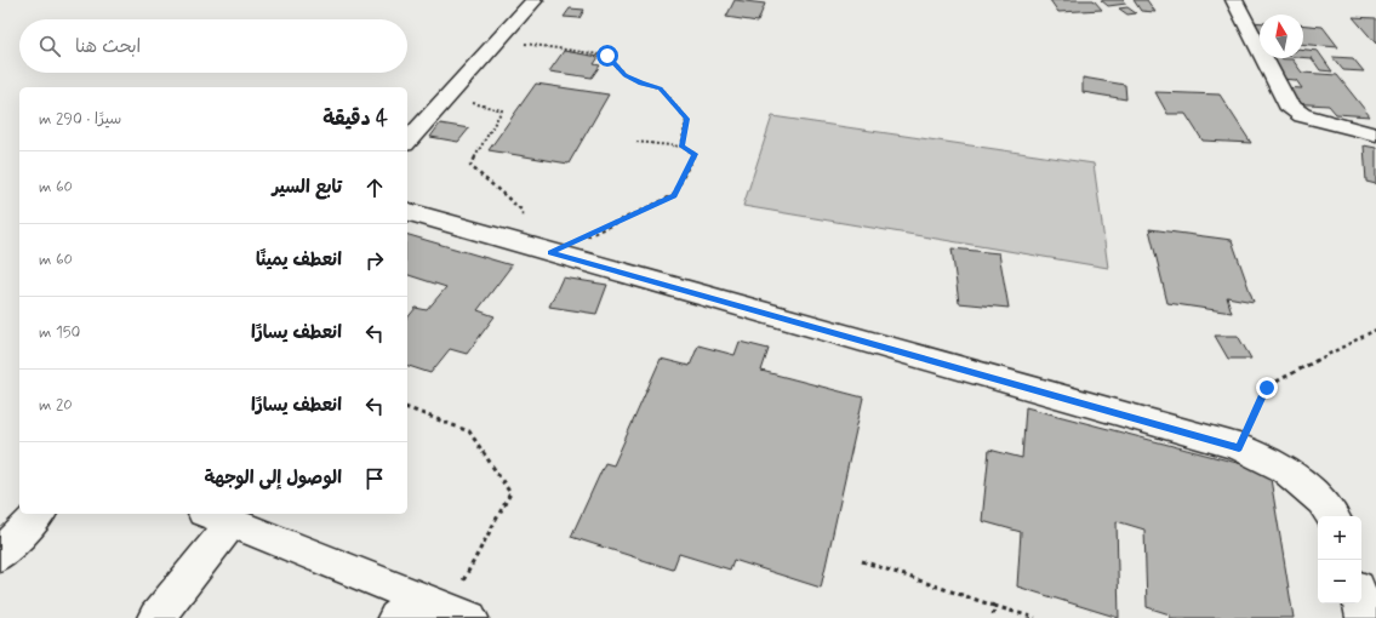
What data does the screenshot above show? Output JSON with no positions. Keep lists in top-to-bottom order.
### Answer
{
  "north": "top",
  "page": {
    "search": "ابحث هنا",
    "heading": ["4 دقيقة", "سيرًا · 290 m"],
    "list": [
      ["تابع السير", "60 m"],
      ["انعطف يمينًا", "60 m"],
      ["انعطف يسارًا", "150 m"],
      ["انعطف يسارًا", "20 m"],
      "الوصول إلى الوجهة"
    ],
    "map_buttons": ["+", "−"]
  }
}
